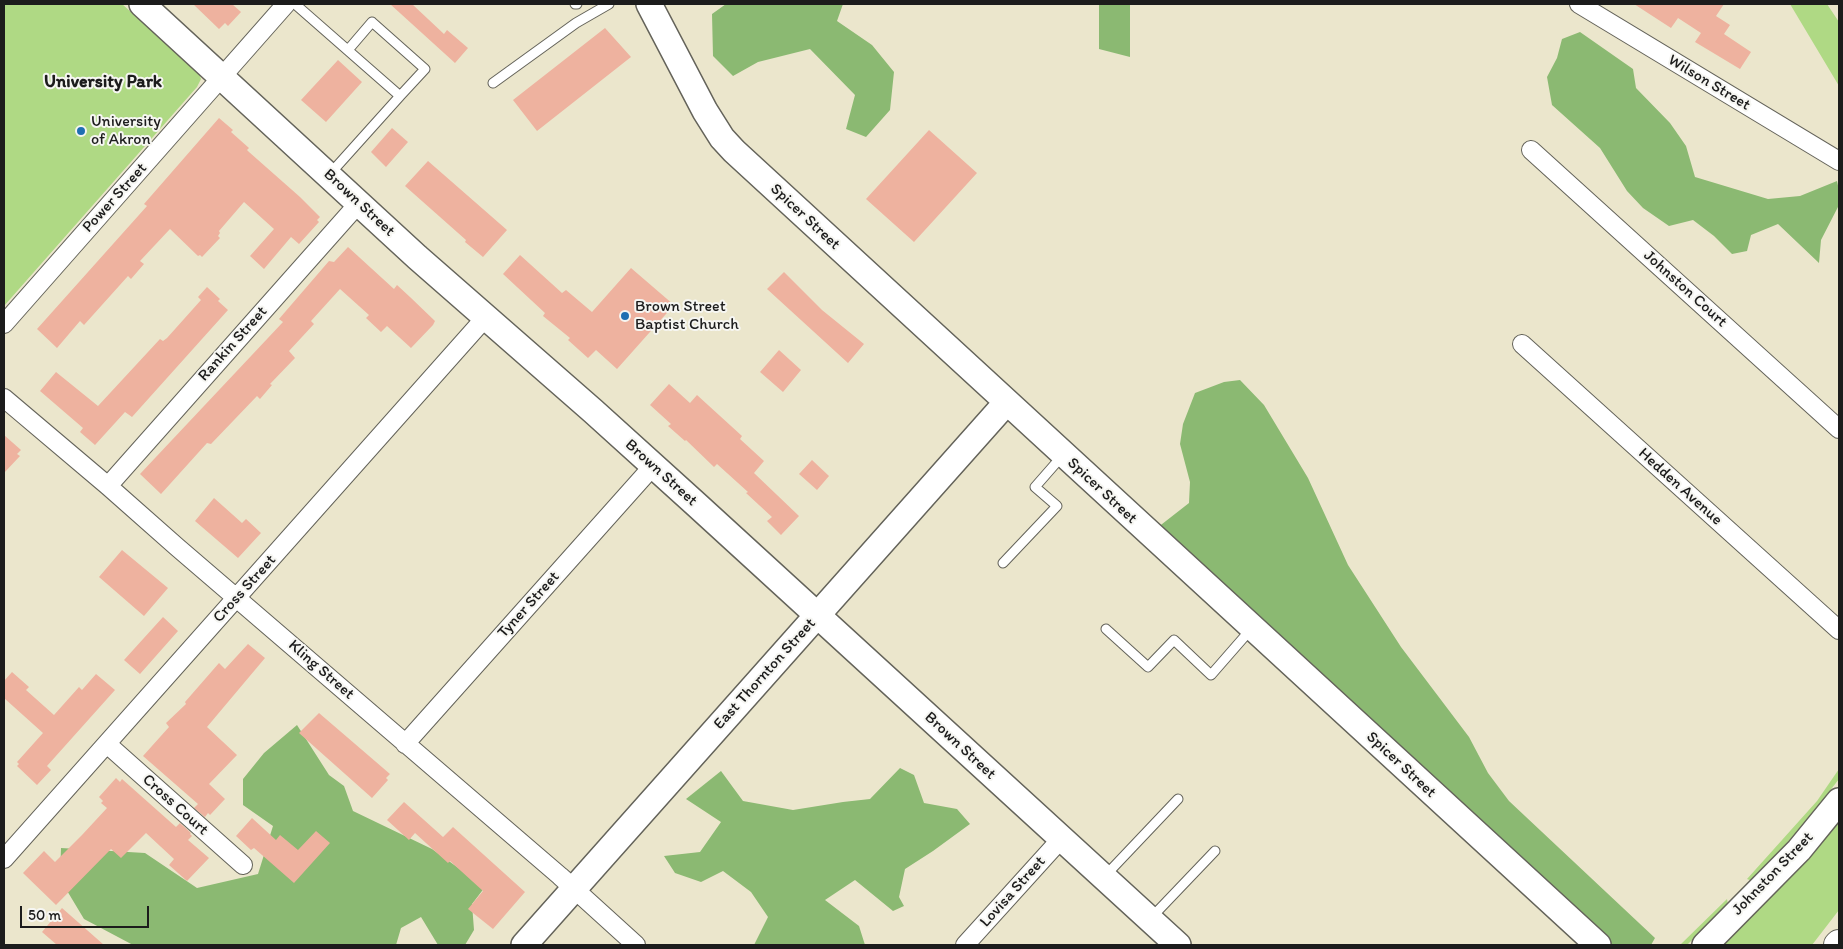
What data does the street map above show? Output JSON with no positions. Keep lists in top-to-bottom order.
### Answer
{
  "streets": {
    "main road": [
      "Brown Street",
      "Spicer Street",
      "East Thornton Street",
      "Johnston Street"
    ],
    "street": [
      "Wilson Street",
      "Power Street",
      "Johnston Court",
      "Rankin Street",
      "Hedden Avenue",
      "Cross Street",
      "Tyner Street",
      "Kling Street",
      "Cross Court",
      "Lovisa Street"
    ]
  },
  "crossings": [
    ["Power Street", "Brown Street"],
    ["Brown Street", "Rankin Street"],
    ["Brown Street", "Cross Street"],
    ["Brown Street", "Tyner Street"],
    ["Brown Street", "East Thornton Street"],
    ["Brown Street", "Lovisa Street"],
    ["Spicer Street", "East Thornton Street"],
    ["Rankin Street", "Kling Street"],
    ["Cross Street", "Kling Street"],
    ["Cross Street", "Cross Court"],
    ["Tyner Street", "Kling Street"],
    ["Kling Street", "East Thornton Street"]
  ],
  "districts": ["University Park"],
  "places": ["University of Akron", "Brown Street Baptist Church"],
  "scale_bar": "50 m"
}
